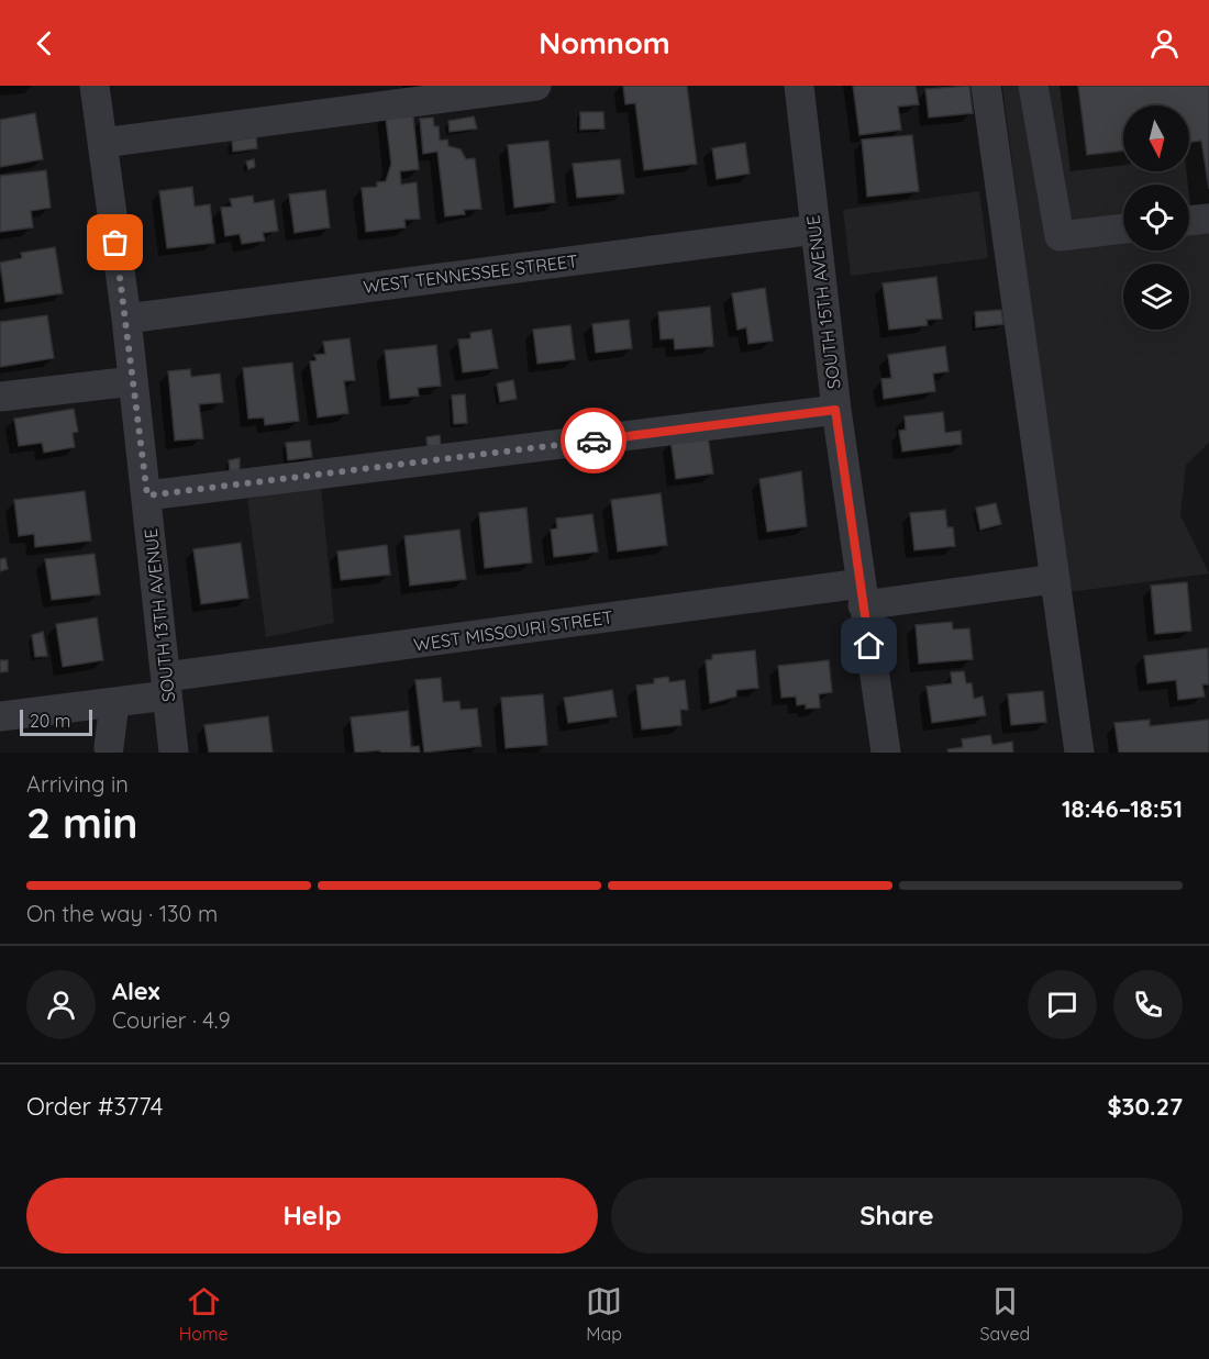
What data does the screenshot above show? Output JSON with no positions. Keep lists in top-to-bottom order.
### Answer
{
  "streets": {
    "street": [
      "WEST TENNESSEE STREET",
      "SOUTH 15TH AVENUE",
      "SOUTH 13TH AVENUE",
      "WEST MISSOURI STREET"
    ]
  },
  "crossings": [
    ["WEST TENNESSEE STREET", "SOUTH 15TH AVENUE"],
    ["WEST TENNESSEE STREET", "SOUTH 13TH AVENUE"],
    ["SOUTH 15TH AVENUE", "WEST MISSOURI STREET"],
    ["SOUTH 13TH AVENUE", "WEST MISSOURI STREET"]
  ],
  "scale_bar": "20 m",
  "north": "bottom",
  "page": {
    "header": "Nomnom",
    "scale": "20 m",
    "heading": ["2 min", "Arriving in", "18:46–18:51"],
    "panel": [
      "Alex",
      "Courier · 4.9",
      "Order #3774",
      "$30.27"
    ],
    "bar": "On the way · 130 m",
    "buttons": ["Help", "Share"],
    "tabs": ["Home", "Map", "Saved"]
  }
}
